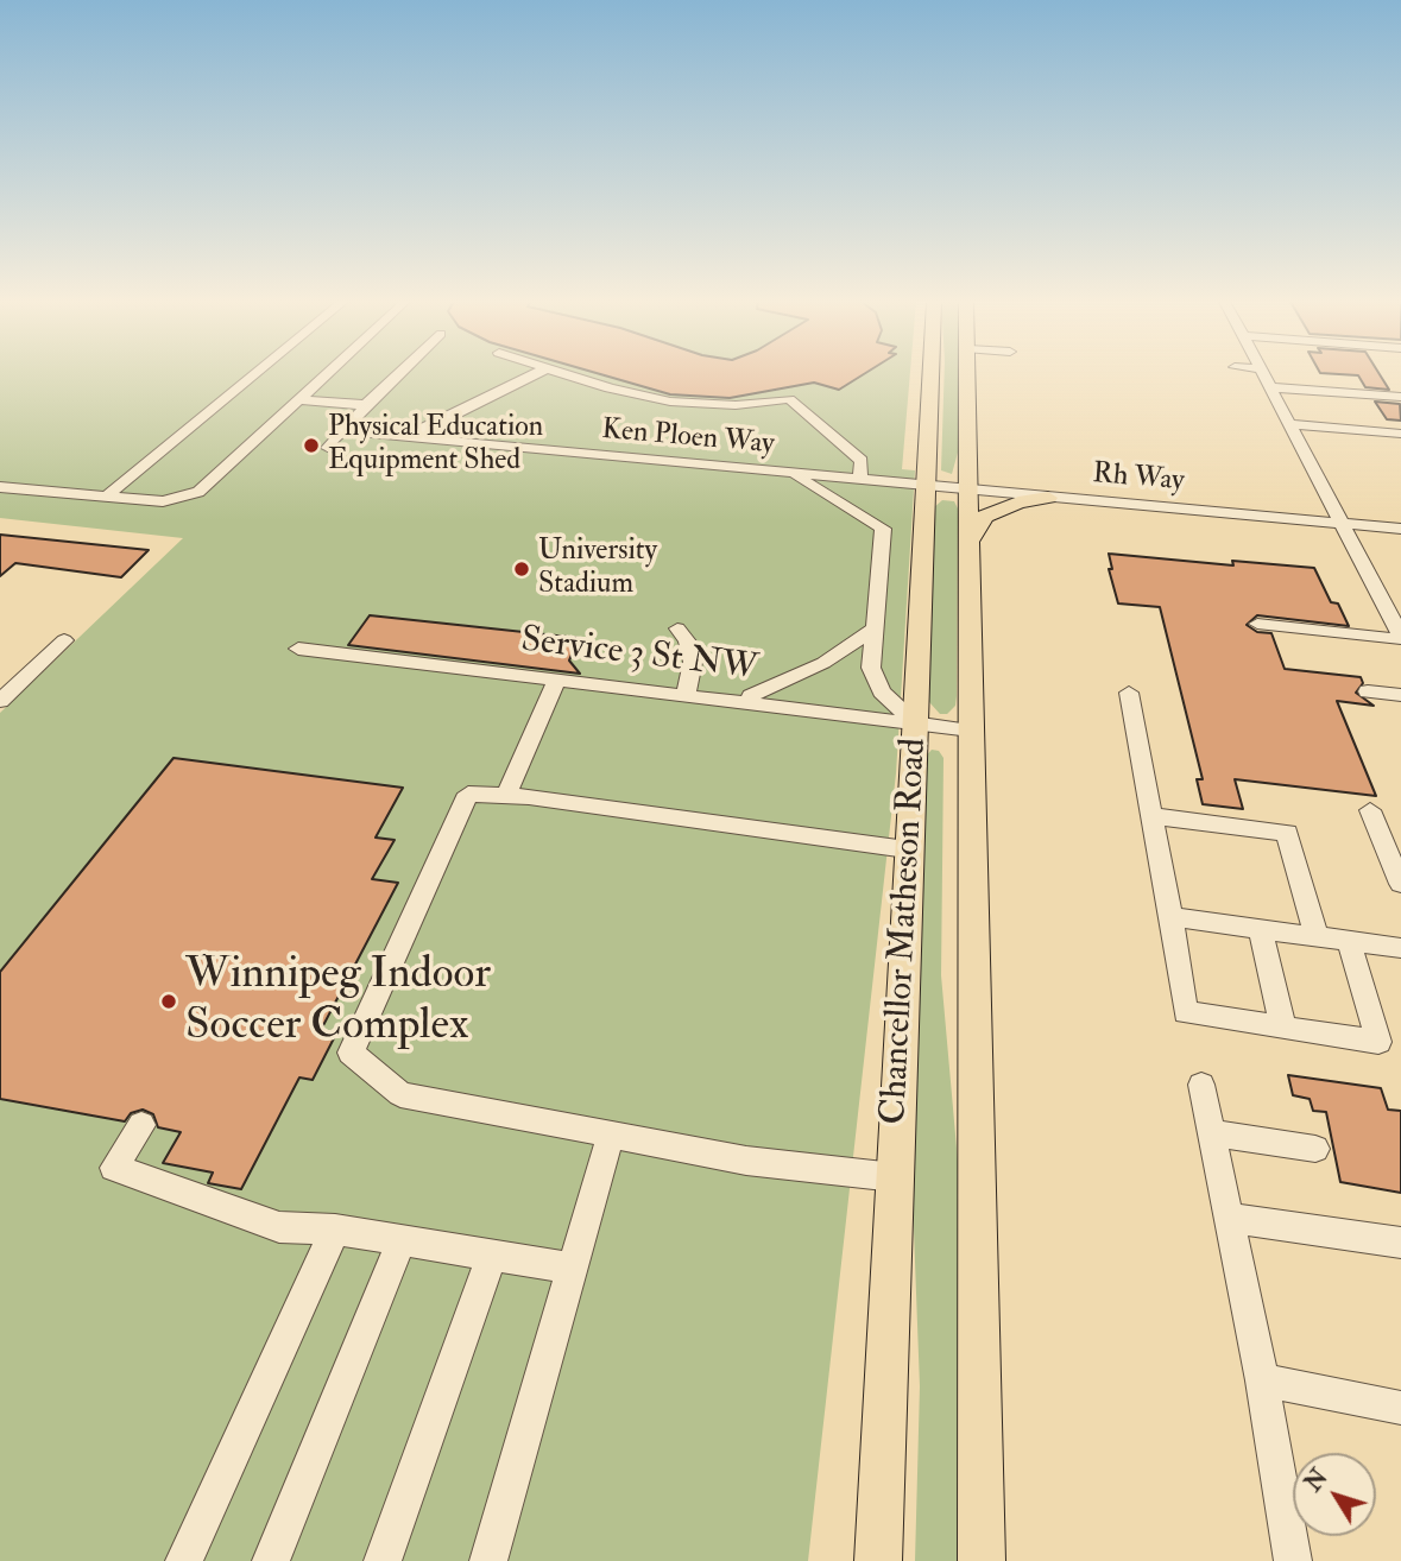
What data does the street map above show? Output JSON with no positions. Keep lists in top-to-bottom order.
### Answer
{
  "streets": {
    "main road": ["Chancellor Matheson Road"],
    "street": ["Ken Ploen Way", "Rh Way", "Service 3 St NW"]
  },
  "crossings": [
    ["Ken Ploen Way", "Rh Way"],
    ["Ken Ploen Way", "Chancellor Matheson Road"],
    ["Rh Way", "Chancellor Matheson Road"],
    ["Service 3 St NW", "Chancellor Matheson Road"]
  ],
  "places": ["Physical Education Equipment Shed", "University Stadium", "Winnipeg Indoor Soccer Complex"],
  "north": "top left"
}
